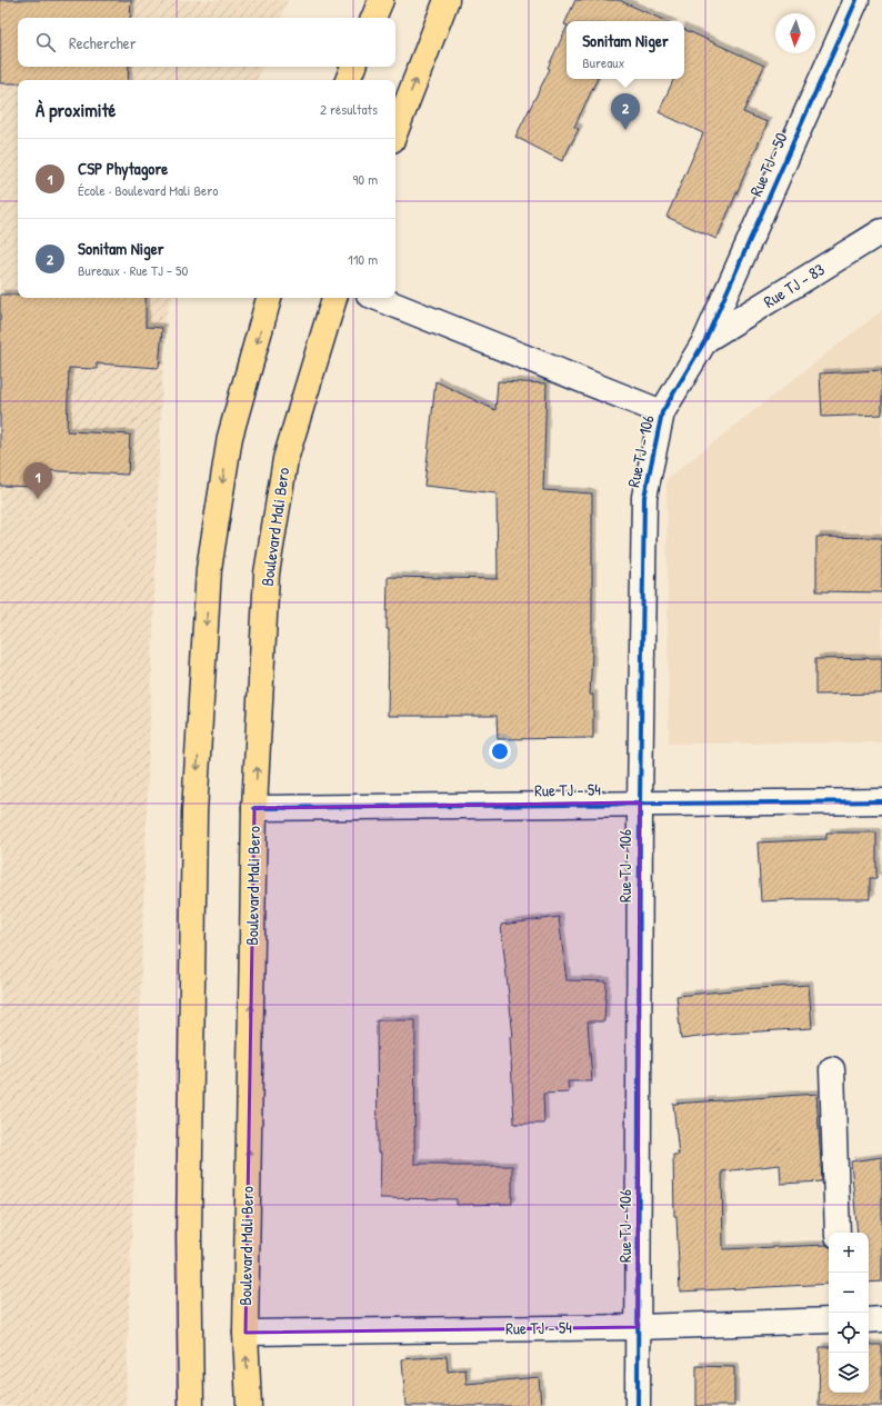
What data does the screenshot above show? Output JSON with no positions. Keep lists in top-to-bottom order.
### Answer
{
  "streets": {
    "main road": ["Boulevard Mali Bero"],
    "street": [
      "Rue TJ - 50",
      "Rue TJ - 83",
      "Rue TJ - 106",
      "Rue TJ - 54"
    ]
  },
  "crossings": [
    ["Rue TJ - 50", "Rue TJ - 83"],
    ["Rue TJ - 50", "Rue TJ - 106"],
    ["Rue TJ - 83", "Rue TJ - 106"],
    ["Rue TJ - 106", "Rue TJ - 54"],
    ["Boulevard Mali Bero", "Rue TJ - 54"]
  ],
  "north": "bottom",
  "page": {
    "search": "Rechercher",
    "popup": ["Sonitam Niger", "Bureaux"],
    "heading": ["À proximité", "2 résultats"],
    "pins": ["2", "1"],
    "list": [
      {
        "mark": "1",
        "name": "CSP Phytagore",
        "note": "École · Boulevard Mali Bero",
        "value": "90 m"
      },
      {
        "mark": "2",
        "name": "Sonitam Niger",
        "note": "Bureaux · Rue TJ - 50",
        "value": "110 m"
      }
    ],
    "map_buttons": ["+", "−"]
  }
}
